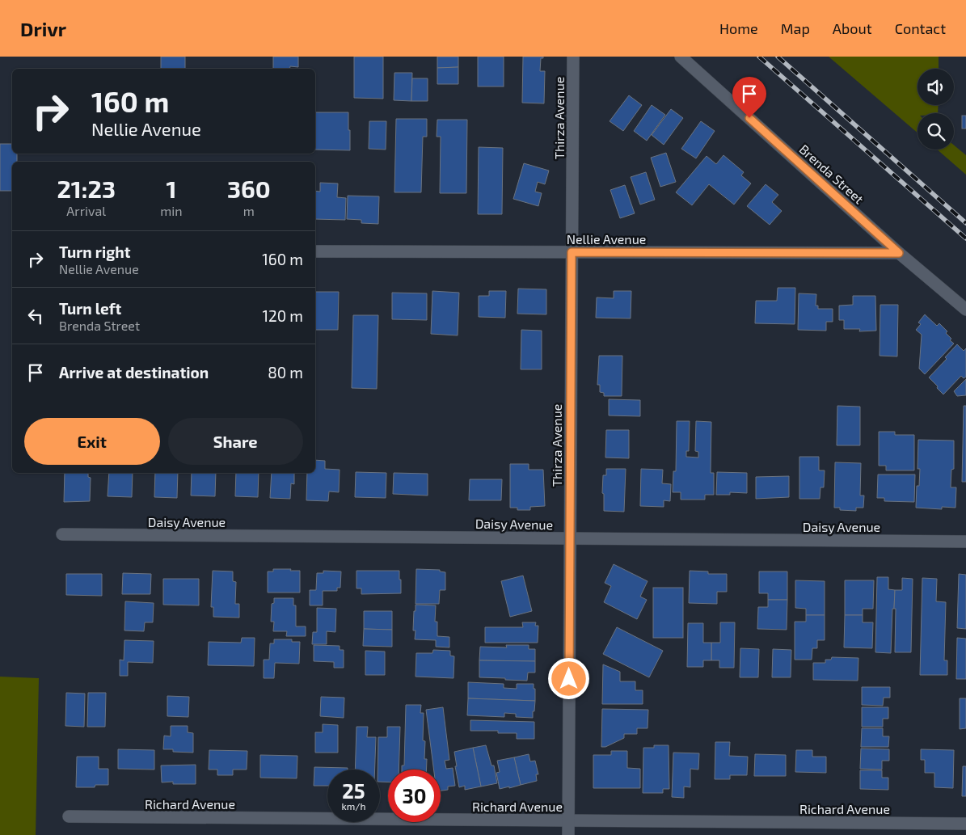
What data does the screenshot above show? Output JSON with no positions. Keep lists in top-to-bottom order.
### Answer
{
  "streets": {
    "street": [
      "Thirza Avenue",
      "Brenda Street",
      "Nellie Avenue",
      "Daisy Avenue",
      "Richard Avenue"
    ]
  },
  "crossings": [
    ["Thirza Avenue", "Nellie Avenue"],
    ["Thirza Avenue", "Daisy Avenue"],
    ["Thirza Avenue", "Richard Avenue"],
    ["Brenda Street", "Nellie Avenue"]
  ],
  "page": {
    "header": "Drivr",
    "nav": [
      "Home",
      "Map",
      "About",
      "Contact"
    ],
    "turn": ["160 m", "Nellie Avenue"],
    "eta": [
      "21:23",
      "Arrival",
      "1",
      "min",
      "360",
      "m"
    ],
    "list": [
      {
        "name": "Turn right",
        "note": "Nellie Avenue",
        "value": "160 m"
      },
      {
        "name": "Turn left",
        "note": "Brenda Street",
        "value": "120 m"
      },
      {
        "name": "Arrive at destination",
        "value": "80 m"
      }
    ],
    "buttons": ["Exit", "Share"],
    "speed": "25 km/h",
    "limit": "30"
  }
}
